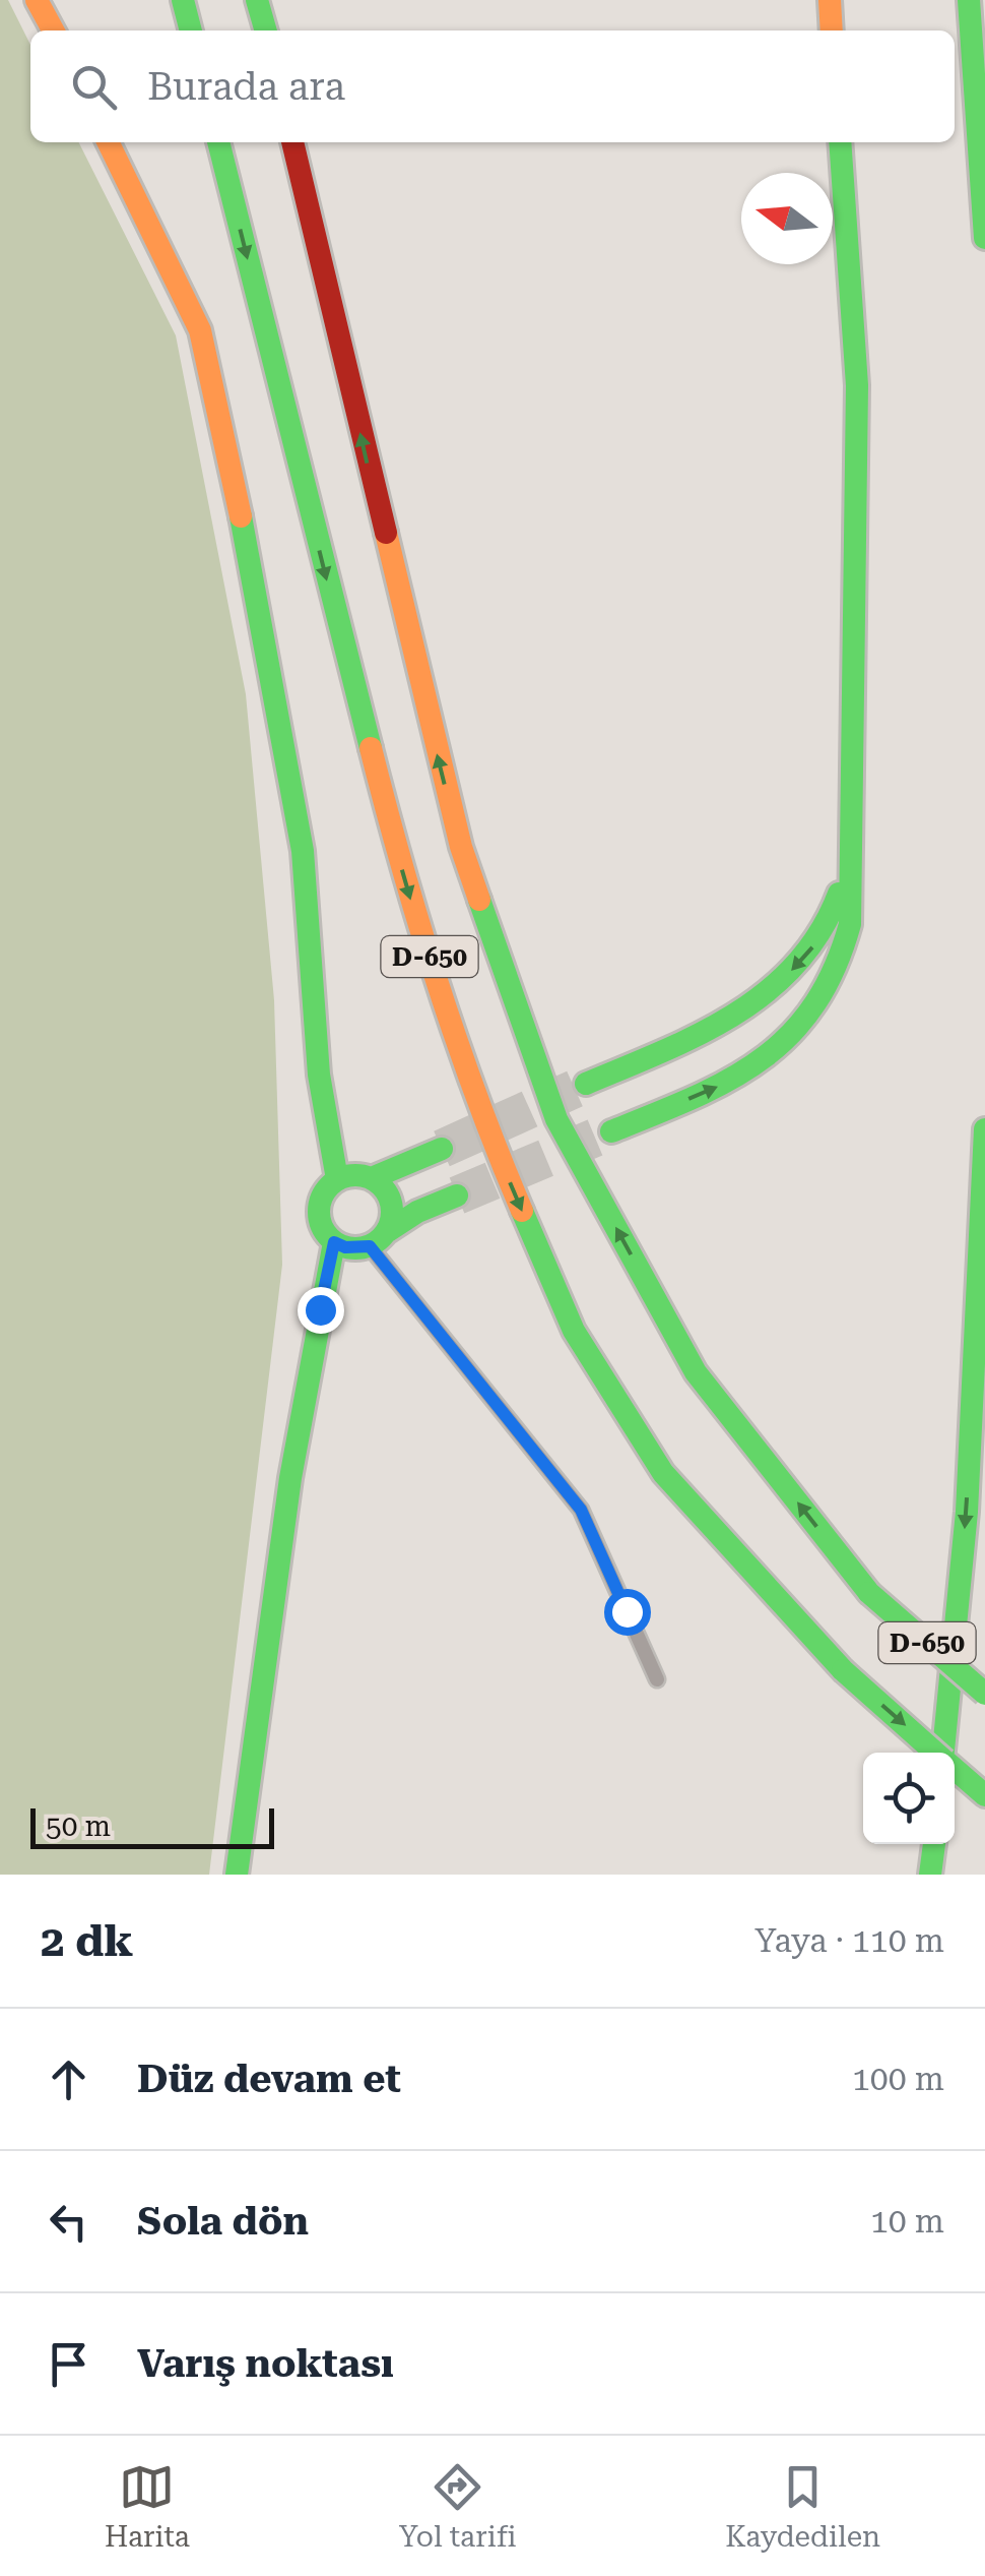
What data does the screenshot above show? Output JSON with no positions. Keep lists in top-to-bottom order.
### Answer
{
  "streets": {
    "main road": ["D-650"]
  },
  "scale_bar": "50 m",
  "north": "left",
  "page": {
    "search": "Burada ara",
    "scale": "50 m",
    "heading": ["2 dk", "Yaya · 110 m"],
    "list": [
      ["Düz devam et", "100 m"],
      ["Sola dön", "10 m"],
      "Varış noktası"
    ],
    "nav": ["Harita", "Yol tarifi", "Kaydedilen"]
  }
}
